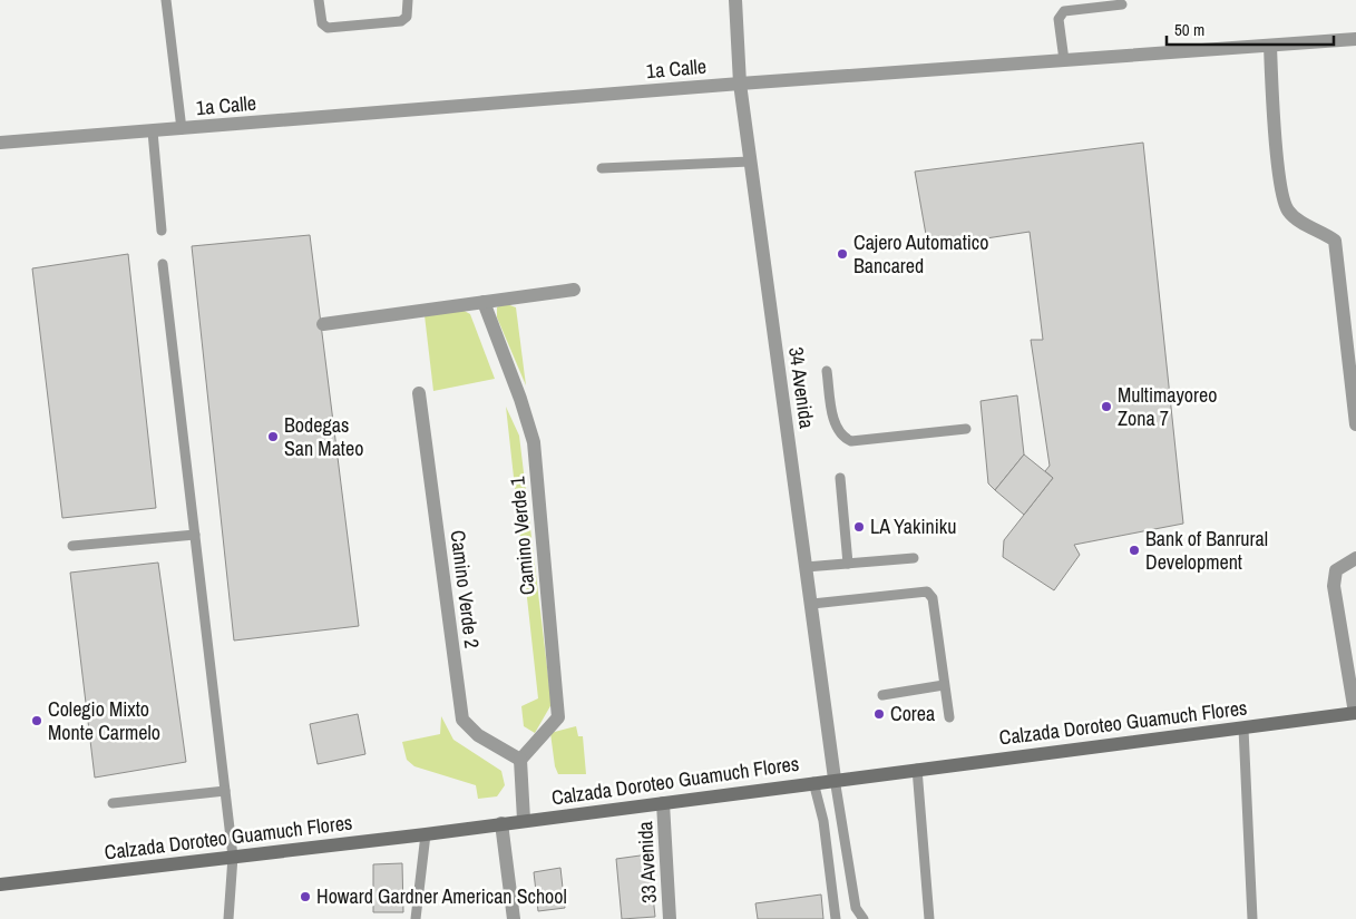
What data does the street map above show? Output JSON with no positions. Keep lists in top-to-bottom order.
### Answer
{
  "streets": {
    "main road": ["Calzada Doroteo Guamuch Flores"],
    "street": [
      "1a Calle",
      "34 Avenida",
      "Camino Verde 1",
      "Camino Verde 2",
      "33 Avenida"
    ]
  },
  "crossings": [
    ["1a Calle", "34 Avenida"],
    ["34 Avenida", "Calzada Doroteo Guamuch Flores"],
    ["Camino Verde 1", "Camino Verde 2"],
    ["Calzada Doroteo Guamuch Flores", "33 Avenida"]
  ],
  "places": [
    "Cajero Automatico Bancared",
    "Multimayoreo Zona 7",
    "Bodegas San Mateo",
    "LA Yakiniku",
    "Bank of Banrural Development",
    "Corea",
    "Colegio Mixto Monte Carmelo",
    "Howard Gardner American School"
  ],
  "scale_bar": "50 m"
}
